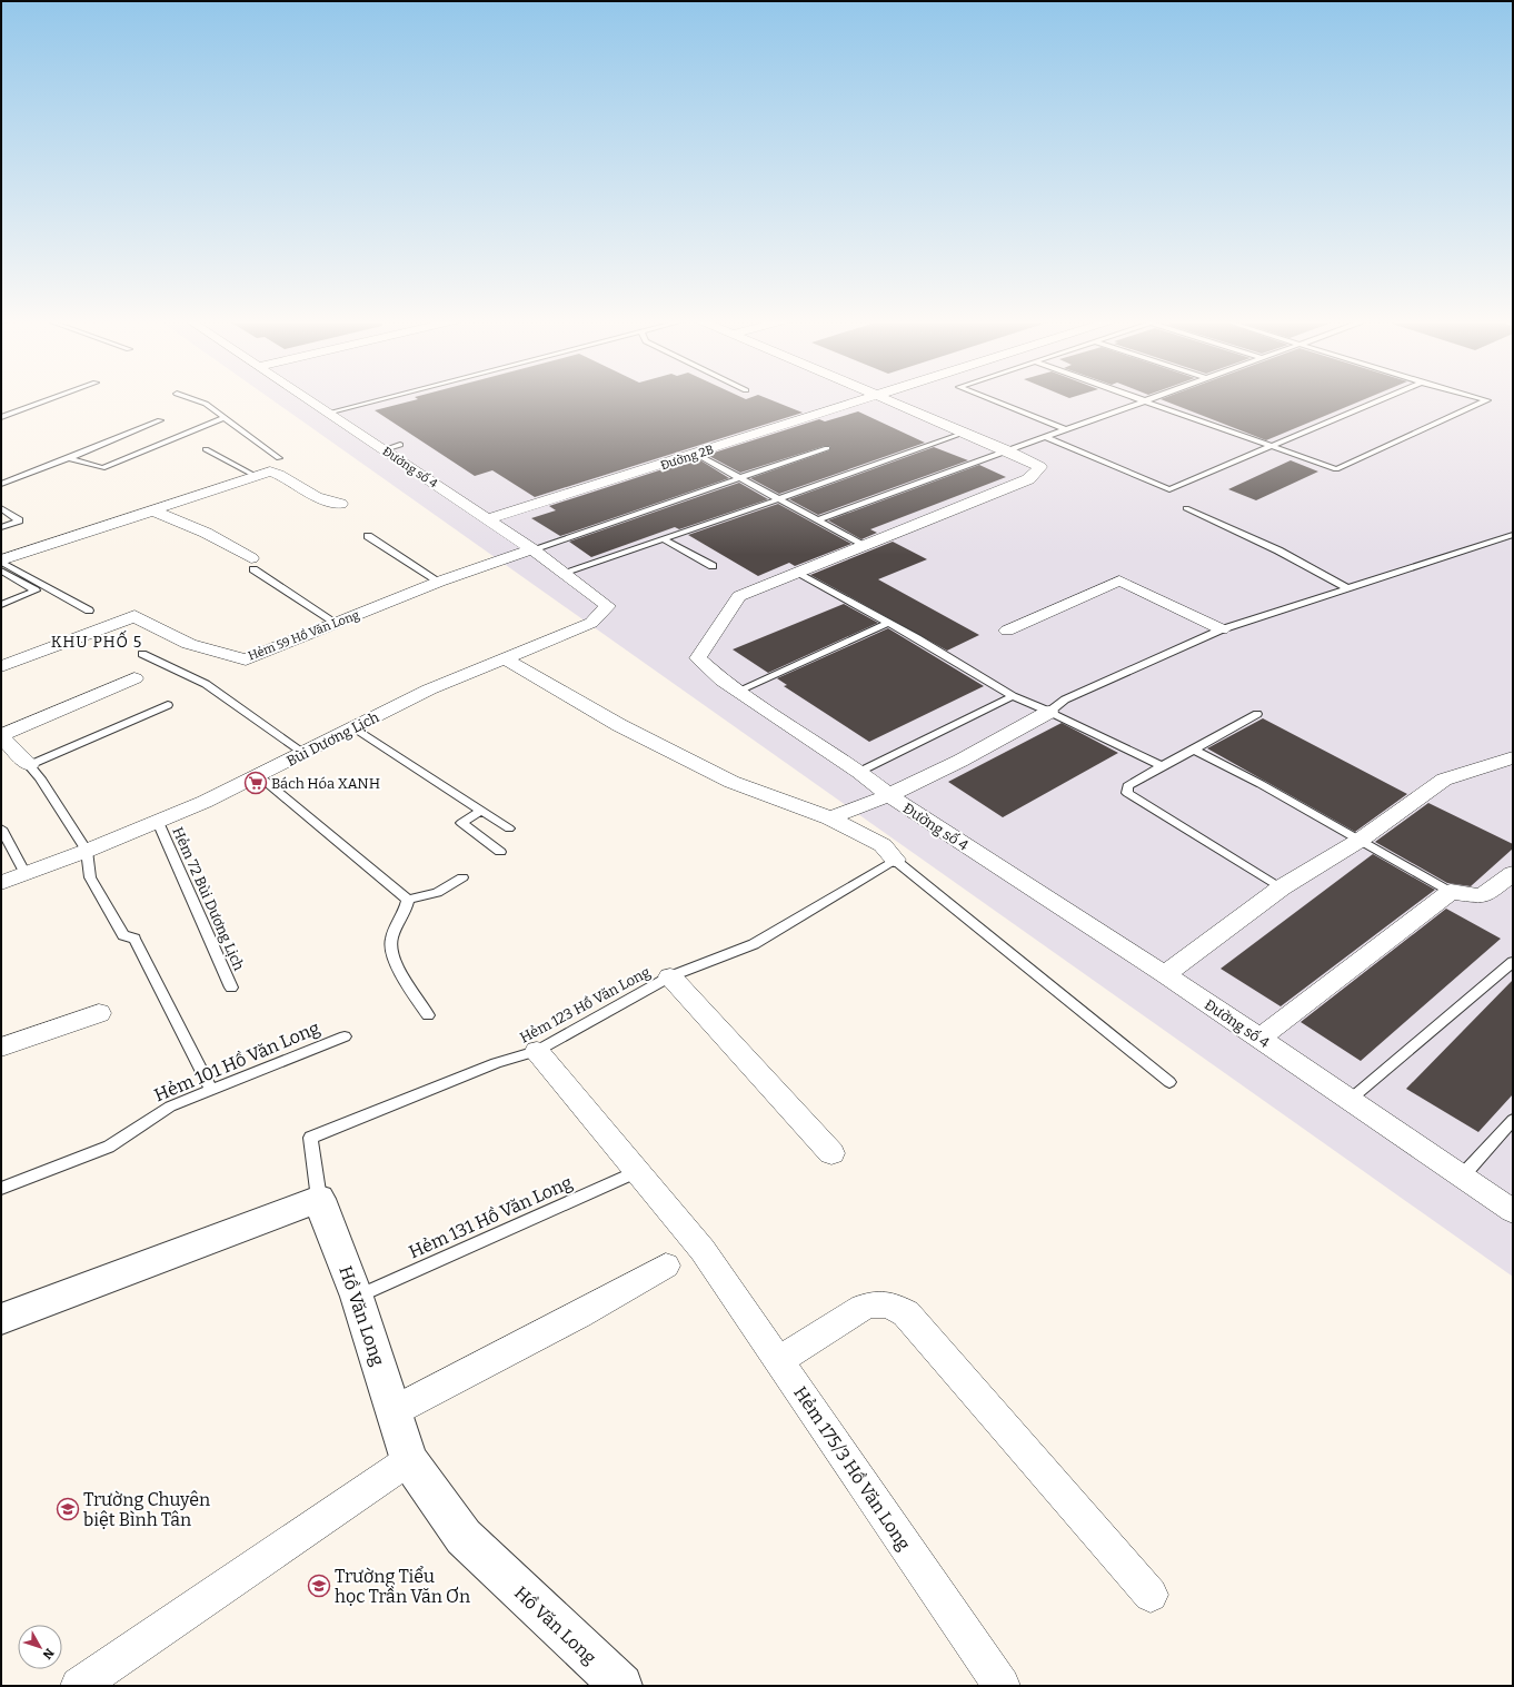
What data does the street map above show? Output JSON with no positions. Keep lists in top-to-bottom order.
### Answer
{
  "streets": {
    "street": [
      "Đường 2B",
      "Đường số 4",
      "Hẻm 59 Hồ Văn Long",
      "Bùi Dương Lịch",
      "Hồ Văn Long",
      "Hẻm 175/3 Hồ Văn Long"
    ],
    "lane": [
      "Hẻm 72 Bùi Dương Lịch",
      "Hẻm 123 Hồ Văn Long",
      "Hẻm 101 Hồ Văn Long",
      "Hẻm 131 Hồ Văn Long"
    ]
  },
  "crossings": [
    ["Đường 2B", "Đường số 4"],
    ["Đường số 4", "Hẻm 59 Hồ Văn Long"],
    ["Đường số 4", "Bùi Dương Lịch"],
    ["Bùi Dương Lịch", "Hẻm 72 Bùi Dương Lịch"],
    ["Hẻm 123 Hồ Văn Long", "Hồ Văn Long"],
    ["Hẻm 123 Hồ Văn Long", "Hẻm 175/3 Hồ Văn Long"],
    ["Hẻm 131 Hồ Văn Long", "Hồ Văn Long"],
    ["Hẻm 131 Hồ Văn Long", "Hẻm 175/3 Hồ Văn Long"]
  ],
  "districts": ["KHU PHỐ 5"],
  "places": {
    "supermarket": ["Bách Hóa XANH"],
    "school or university": ["Trường Chuyên biệt Bình Tân", "Trường Tiểu học Trần Văn Ơn"]
  },
  "north": "bottom right"
}
